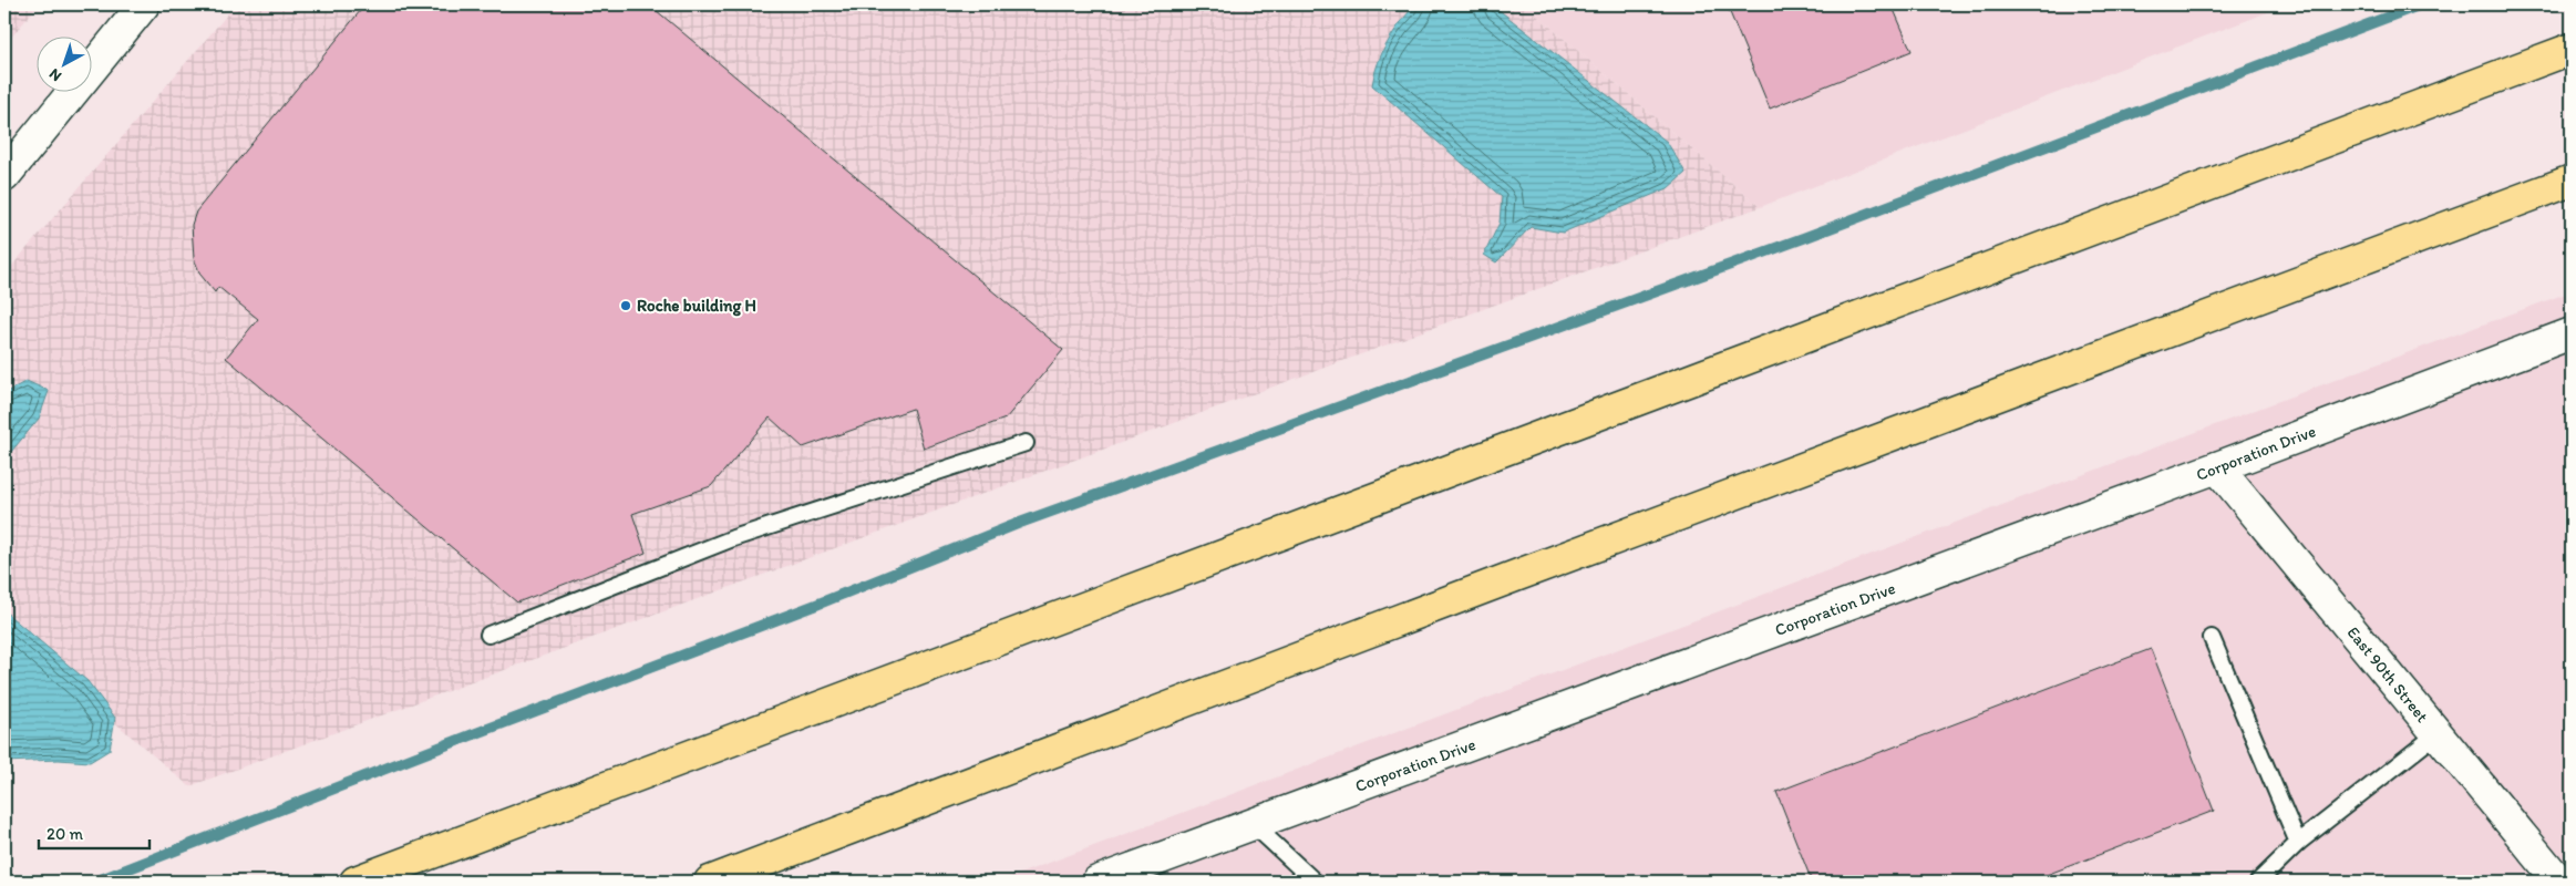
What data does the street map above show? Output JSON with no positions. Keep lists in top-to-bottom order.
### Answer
{
  "streets": {
    "street": ["Corporation Drive", "East 90th Street"]
  },
  "crossings": [
    ["Corporation Drive", "East 90th Street"]
  ],
  "places": ["Roche building H"],
  "scale_bar": "20 m",
  "north": "bottom left"
}
